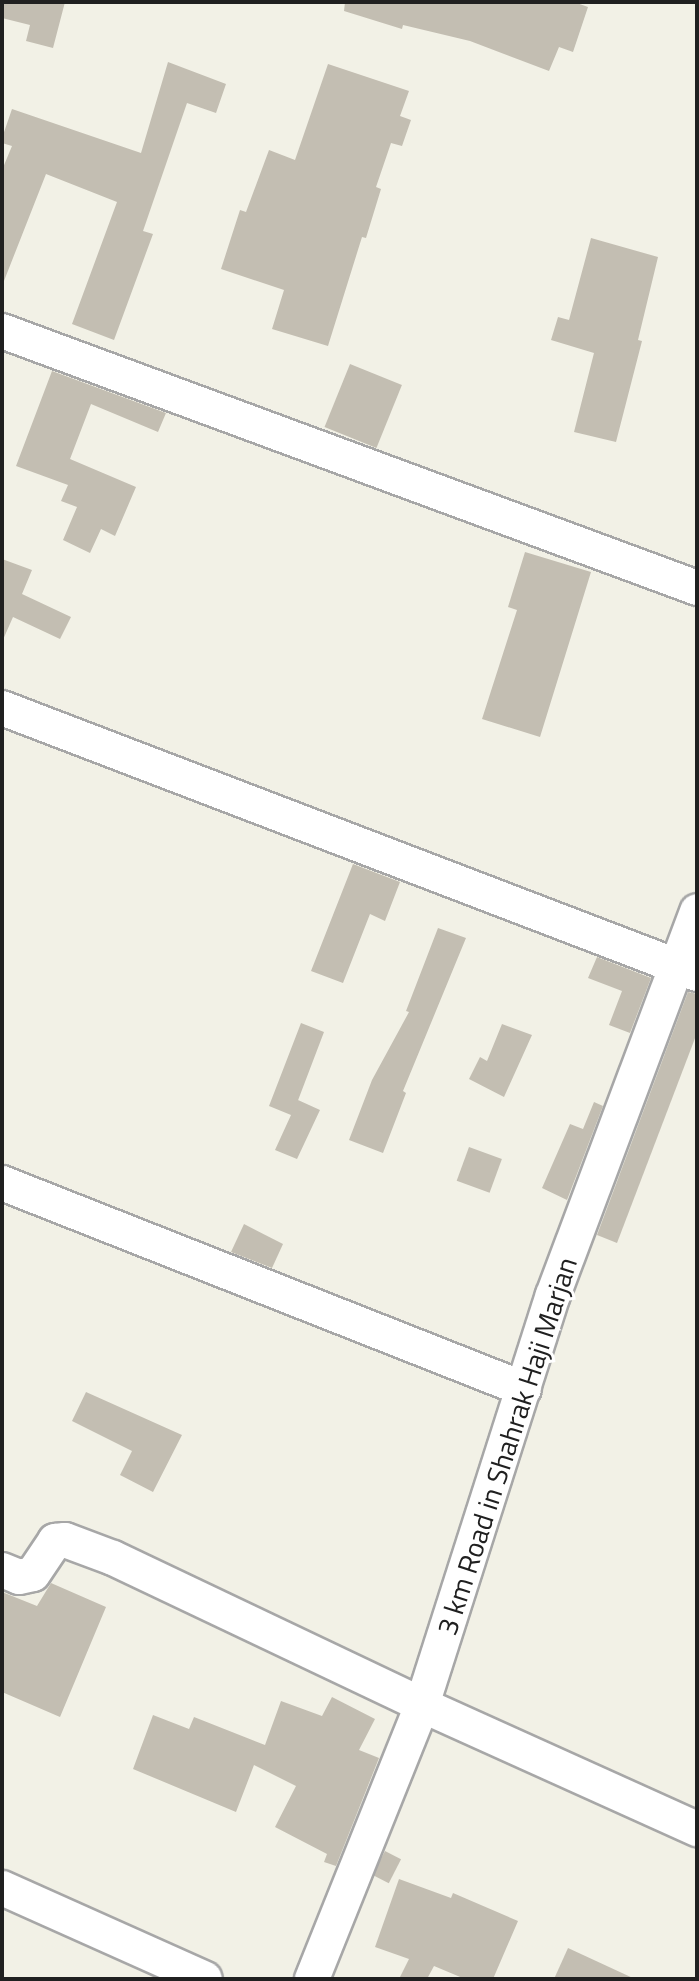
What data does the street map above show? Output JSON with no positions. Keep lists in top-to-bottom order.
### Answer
{
  "streets": {
    "street": ["3 km Road in Shahrak Haji Marjan"]
  }
}
